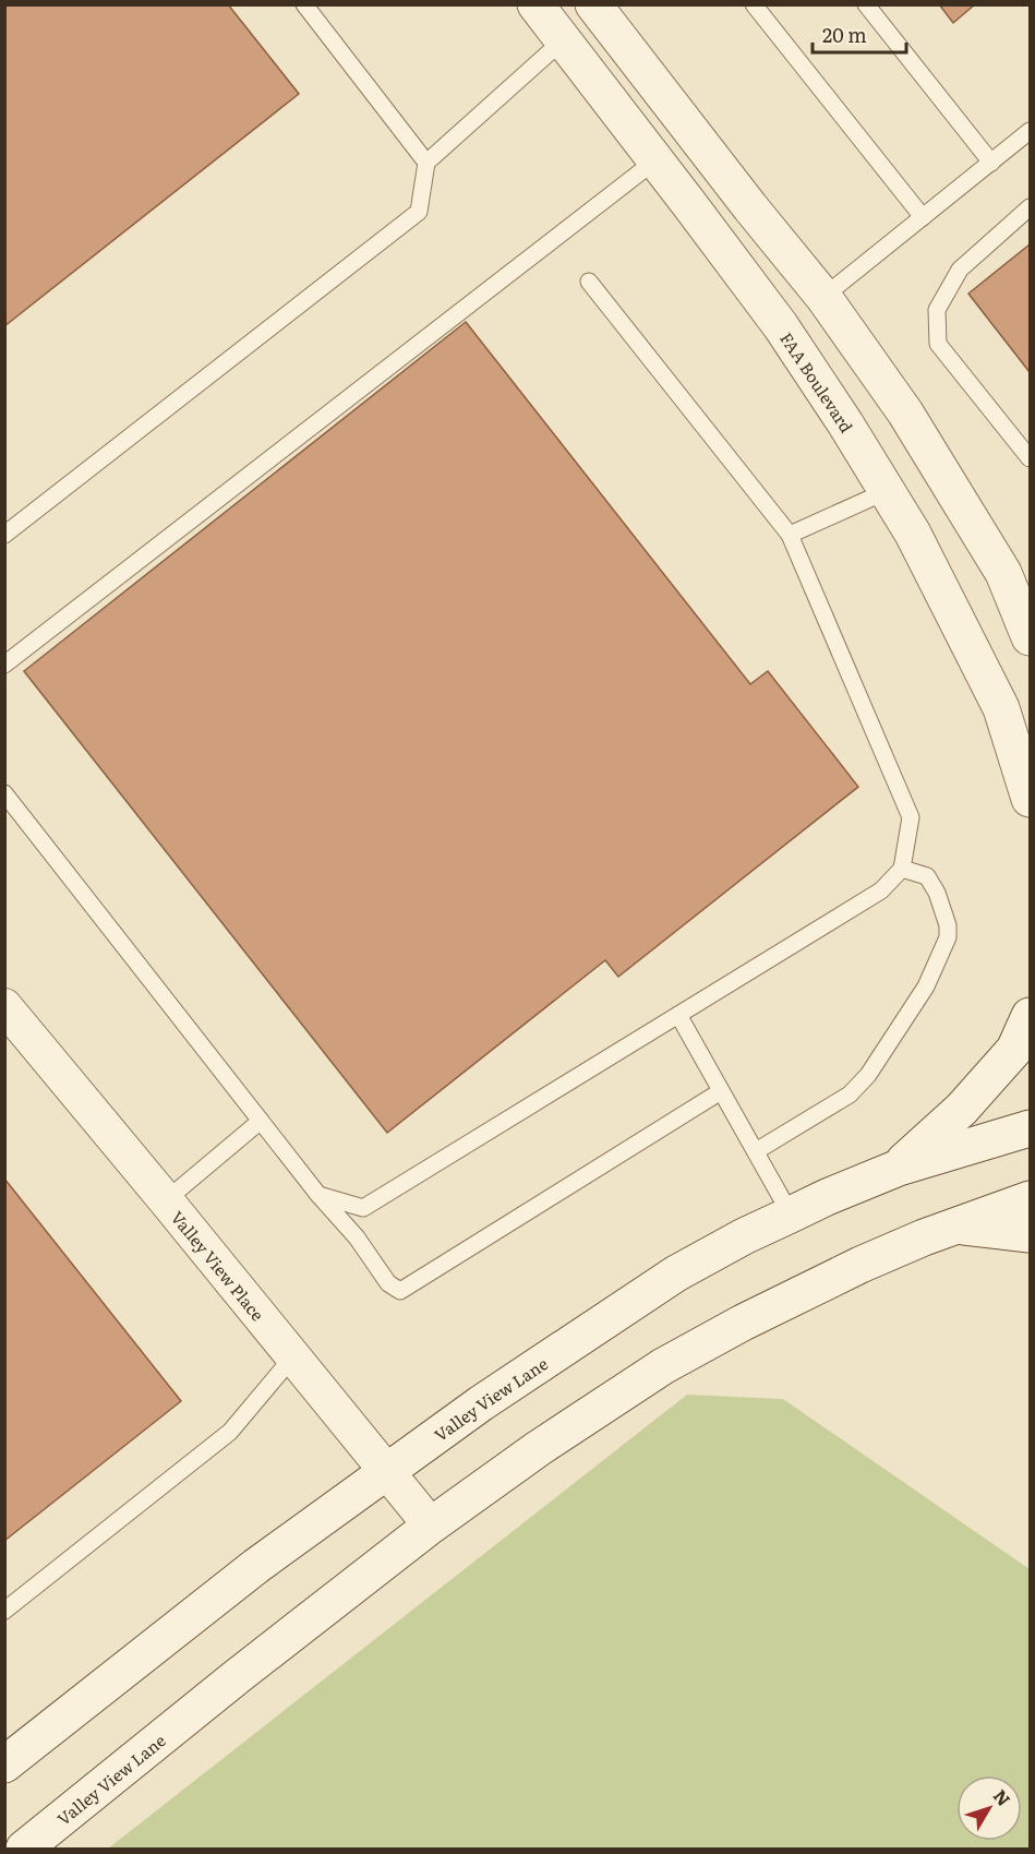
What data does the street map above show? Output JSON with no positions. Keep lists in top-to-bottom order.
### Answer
{
  "streets": {
    "main road": ["FAA Boulevard", "Valley View Lane"],
    "street": ["Valley View Place"]
  },
  "crossings": [
    ["Valley View Place", "Valley View Lane"]
  ],
  "scale_bar": "20 m",
  "north": "top right"
}
